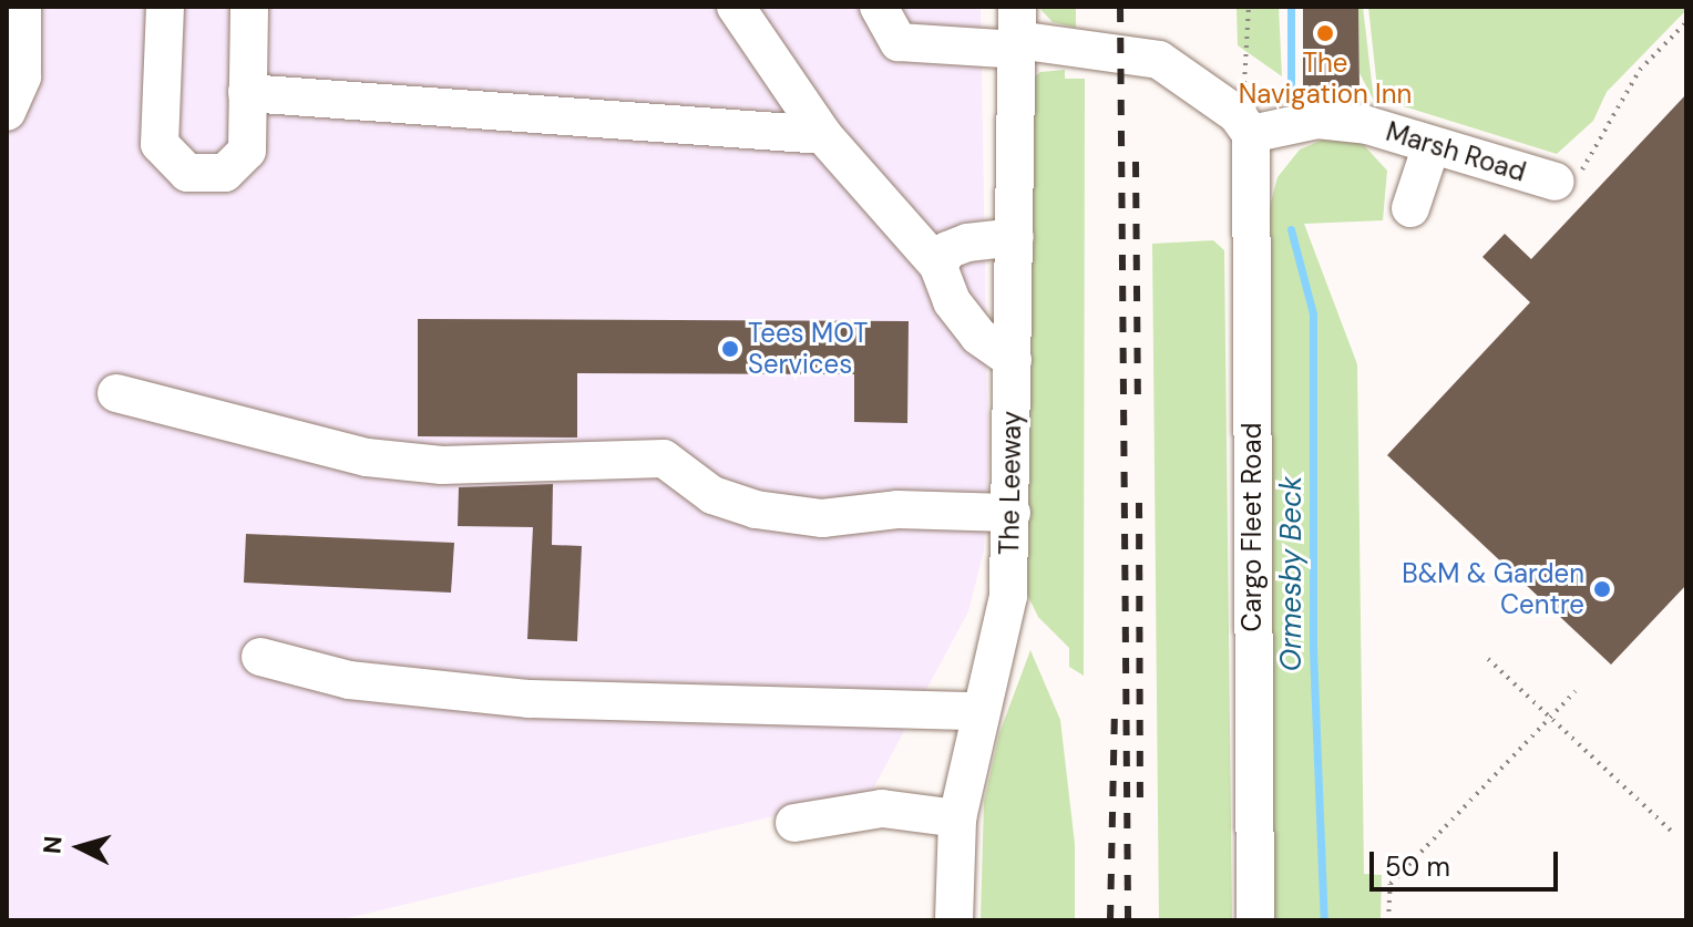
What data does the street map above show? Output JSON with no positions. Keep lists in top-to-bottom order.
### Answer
{
  "streets": {
    "street": ["Marsh Road", "The Leeway", "Cargo Fleet Road"]
  },
  "crossings": [
    ["Marsh Road", "Cargo Fleet Road"]
  ],
  "water": ["Ormesby Beck"],
  "places": ["The Navigation Inn", "Tees MOT Services", "B&M & Garden Centre"],
  "scale_bar": "50 m",
  "north": "left"
}
